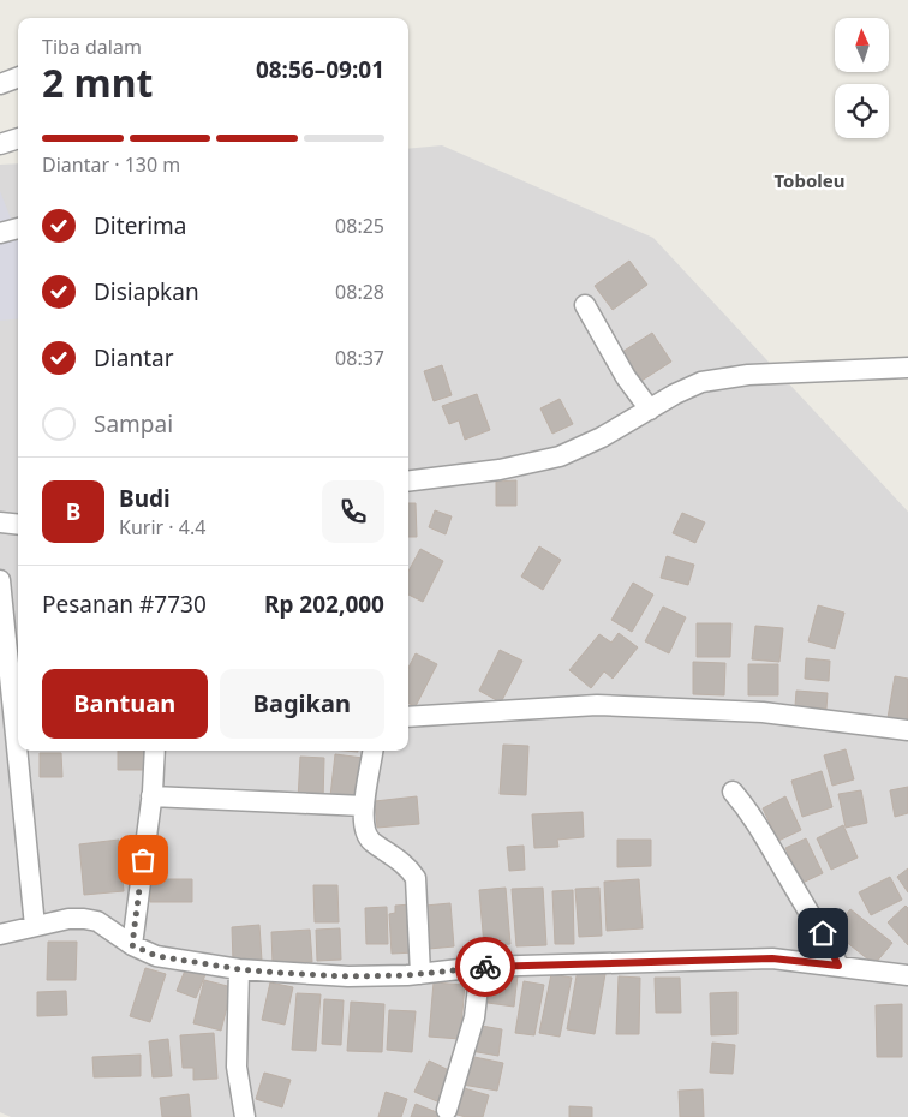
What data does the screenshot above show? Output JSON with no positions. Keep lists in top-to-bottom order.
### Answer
{
  "districts": ["Toboleu"],
  "north": "top",
  "page": {
    "heading": ["2 mnt", "Tiba dalam", "08:56–09:01"],
    "panel": [
      "Budi",
      "Kurir · 4.4",
      "Pesanan #7730",
      "Rp 202,000"
    ],
    "bar": "Diantar · 130 m",
    "list": [
      ["Diterima", "08:25"],
      ["Disiapkan", "08:28"],
      ["Diantar", "08:37"],
      "Sampai"
    ],
    "round": "B",
    "buttons": ["Bantuan", "Bagikan"]
  }
}
